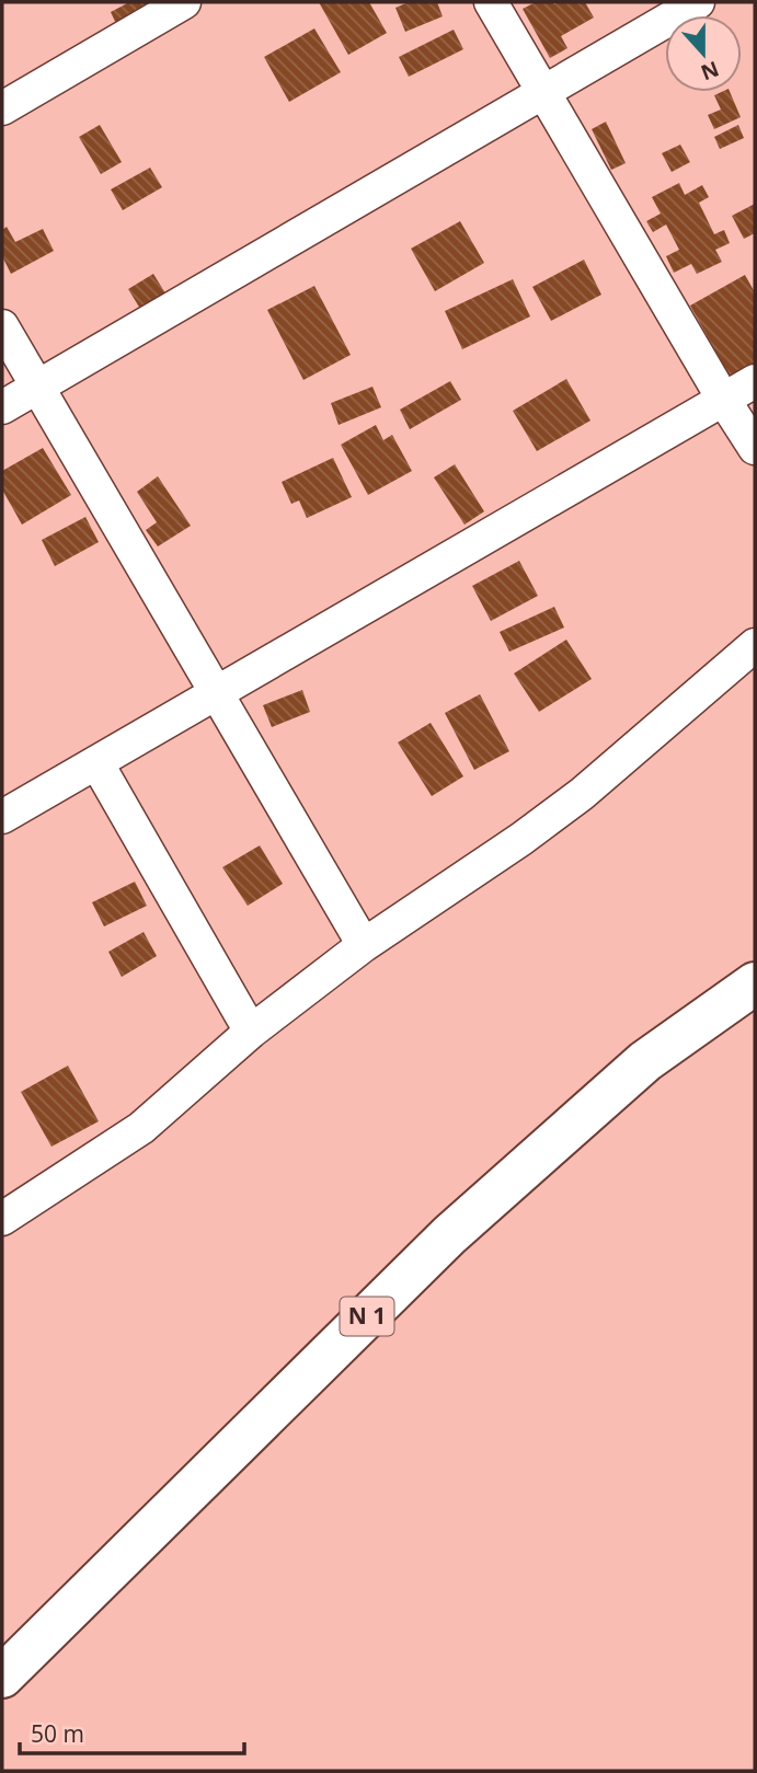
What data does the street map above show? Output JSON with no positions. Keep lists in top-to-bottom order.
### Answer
{
  "streets": {
    "highway": ["N 1"]
  },
  "scale_bar": "50 m",
  "north": "bottom"
}
